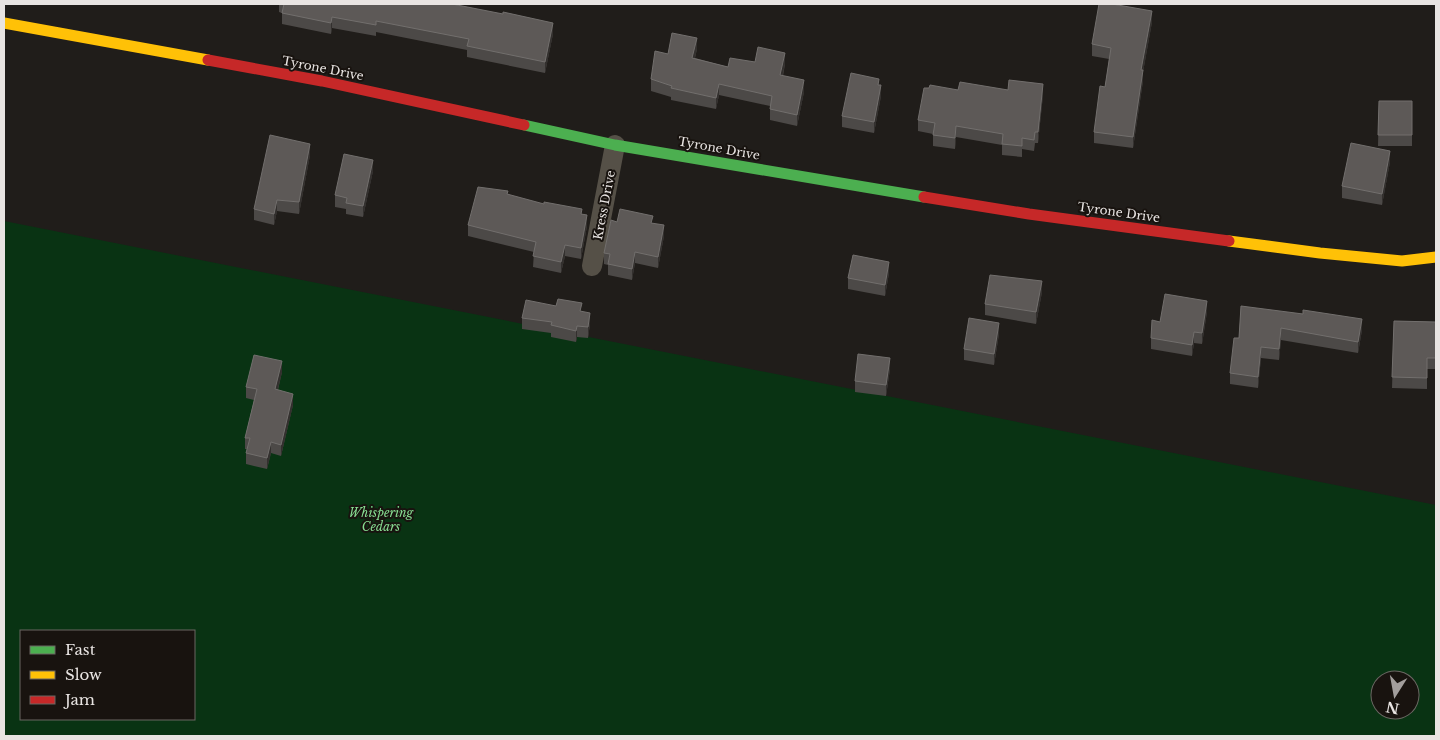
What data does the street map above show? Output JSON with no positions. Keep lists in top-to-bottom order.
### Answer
{
  "streets": {
    "street": ["Tyrone Drive", "Kress Drive"]
  },
  "crossings": [
    ["Tyrone Drive", "Kress Drive"]
  ],
  "parks": ["Whispering Cedars"],
  "legend": ["Fast", "Slow", "Jam"],
  "north": "bottom"
}
